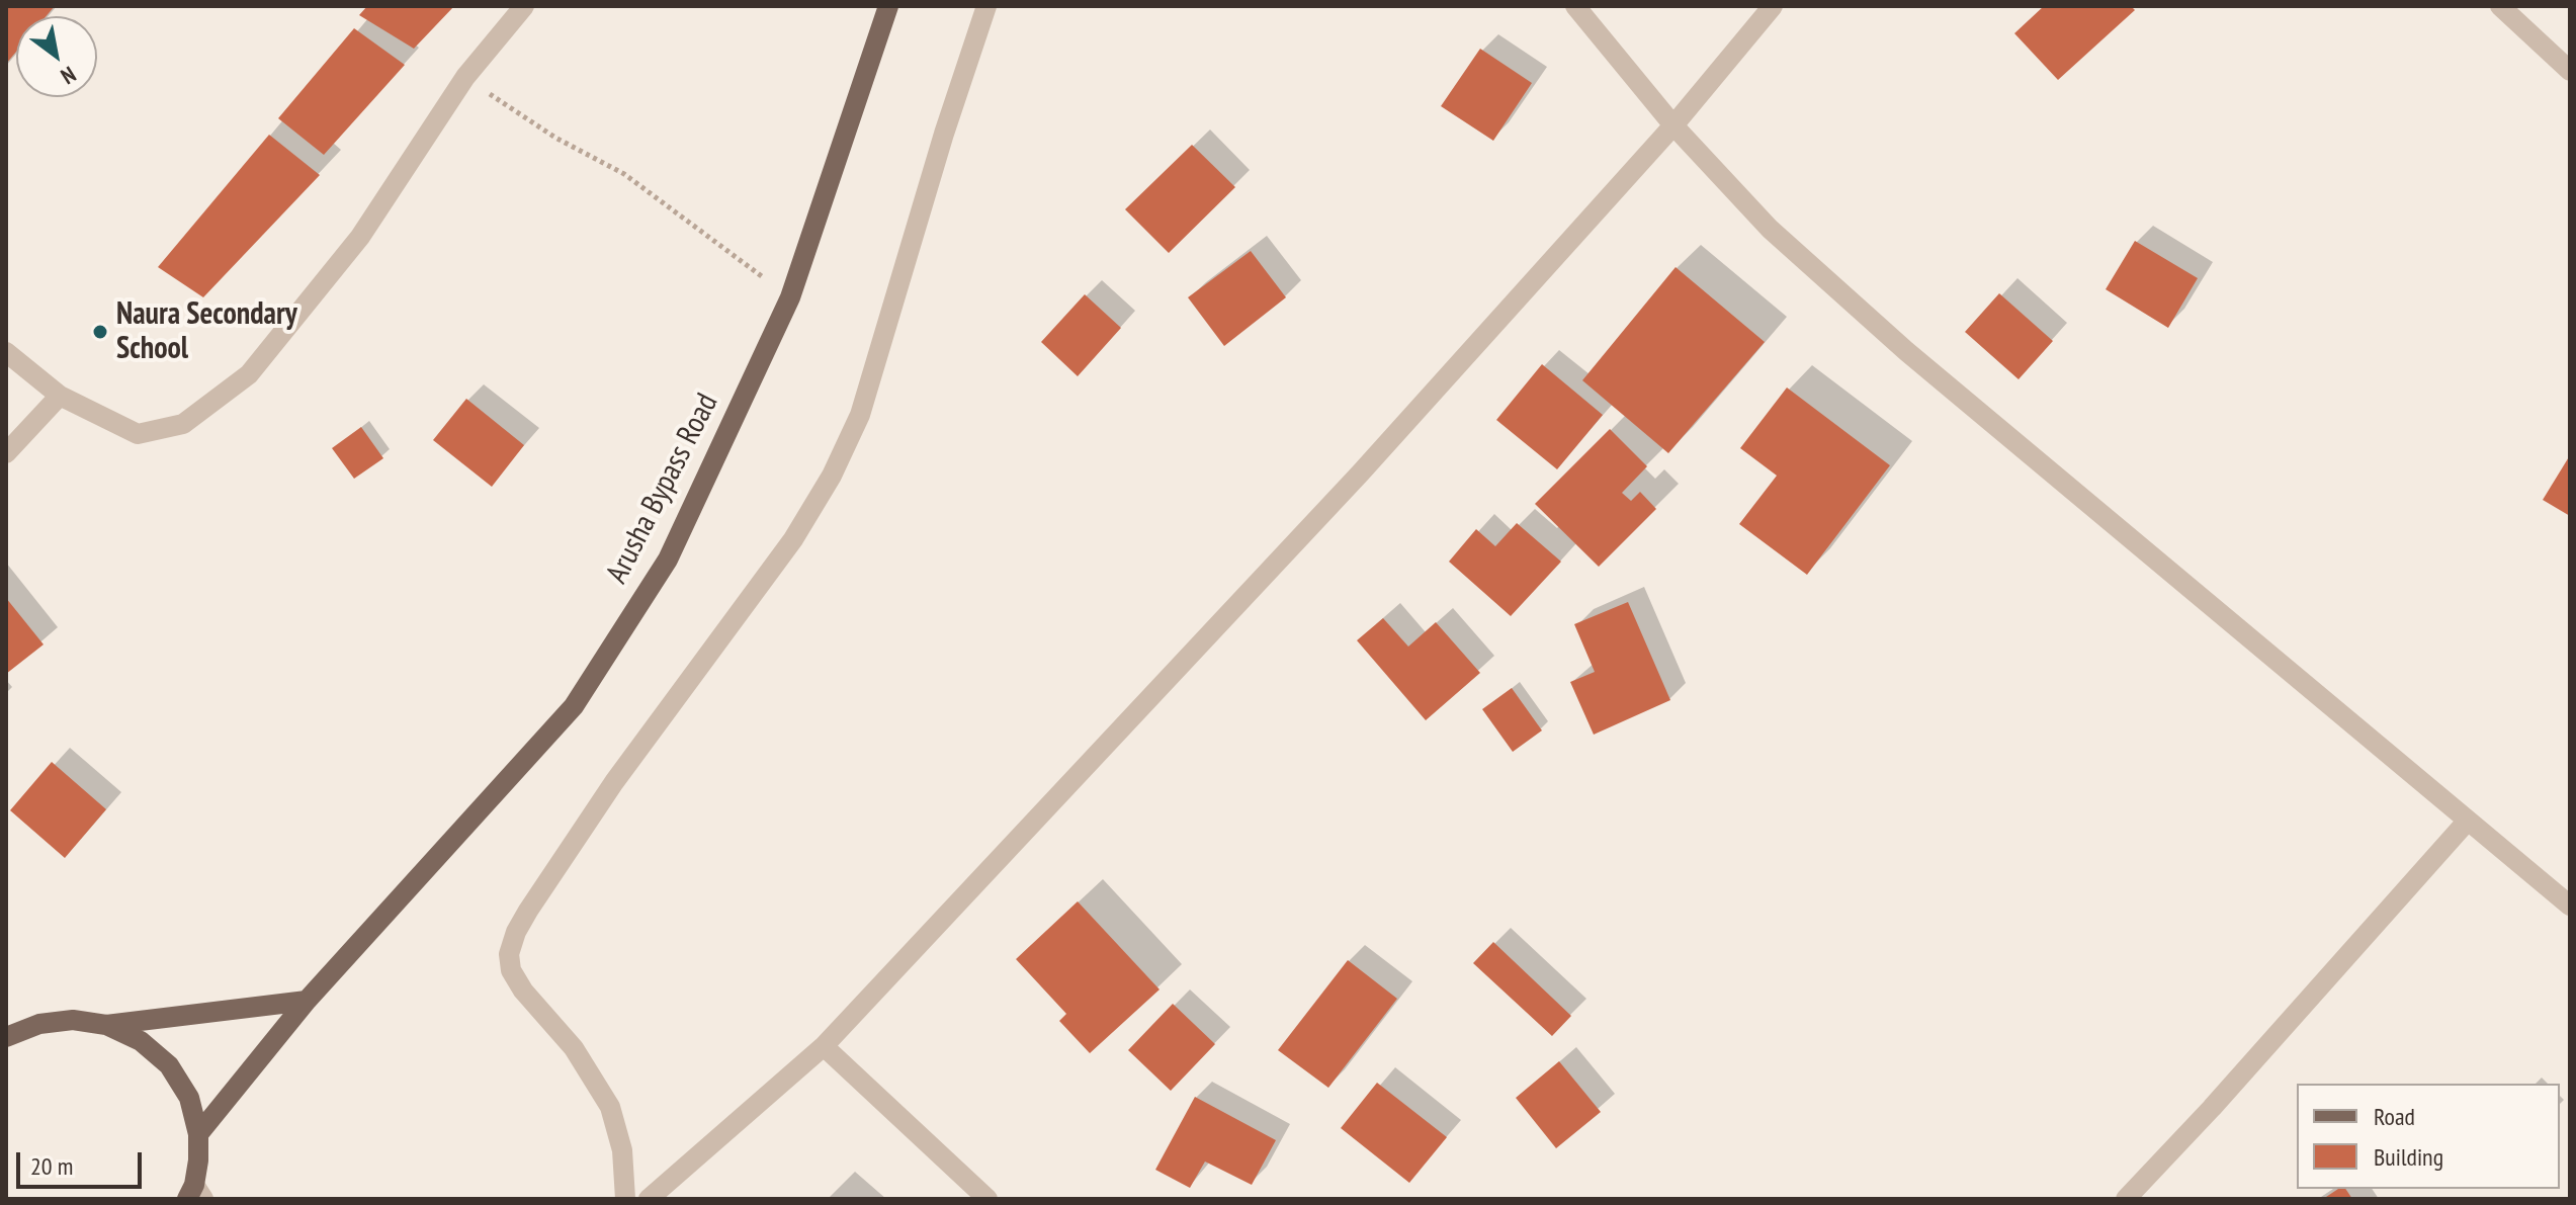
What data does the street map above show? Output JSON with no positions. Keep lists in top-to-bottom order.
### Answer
{
  "streets": {
    "main road": ["Arusha Bypass Road"]
  },
  "places": ["Naura Secondary School"],
  "legend": ["Road", "Building"],
  "scale_bar": "20 m",
  "north": "bottom right"
}
